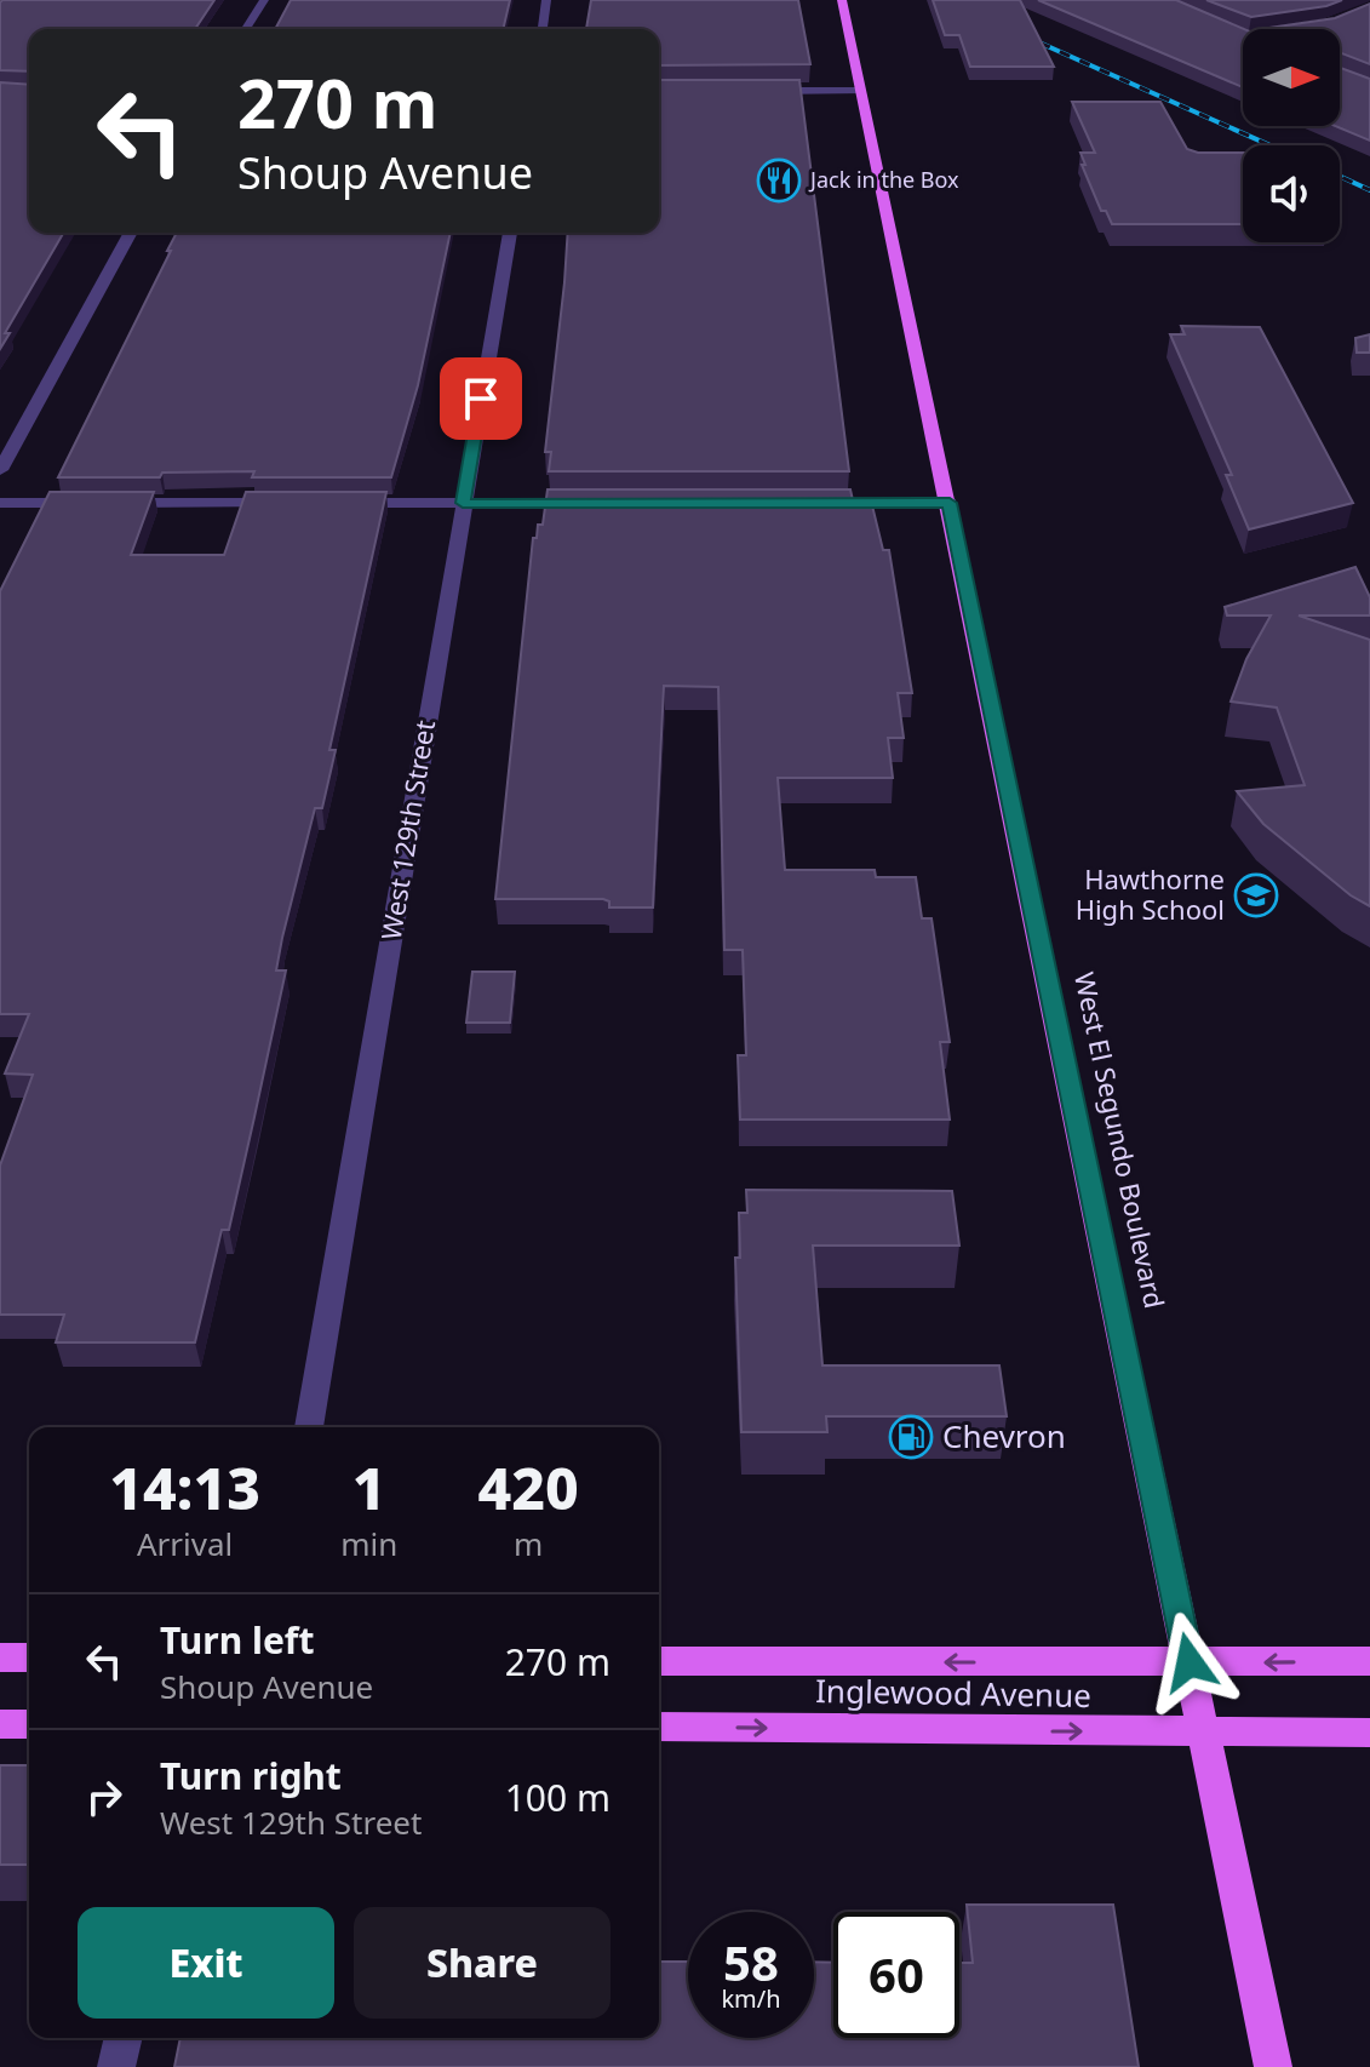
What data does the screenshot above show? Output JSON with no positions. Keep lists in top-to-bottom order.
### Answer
{
  "streets": {
    "main road": ["West El Segundo Boulevard", "Inglewood Avenue"],
    "street": ["West 129th Street"]
  },
  "crossings": [
    ["West El Segundo Boulevard", "Inglewood Avenue"]
  ],
  "places": {
    "restaurant": ["Jack in the Box"],
    "school or university": ["Hawthorne High School"],
    "fuel station": ["Chevron"]
  },
  "north": "right",
  "page": {
    "turn": ["270 m", "Shoup Avenue"],
    "eta": [
      "14:13",
      "Arrival",
      "1",
      "min",
      "420",
      "m"
    ],
    "list": [
      {
        "name": "Turn left",
        "note": "Shoup Avenue",
        "value": "270 m"
      },
      {
        "name": "Turn right",
        "note": "West 129th Street",
        "value": "100 m"
      }
    ],
    "buttons": ["Exit", "Share"],
    "speed": "58 km/h",
    "limit": "60"
  }
}
